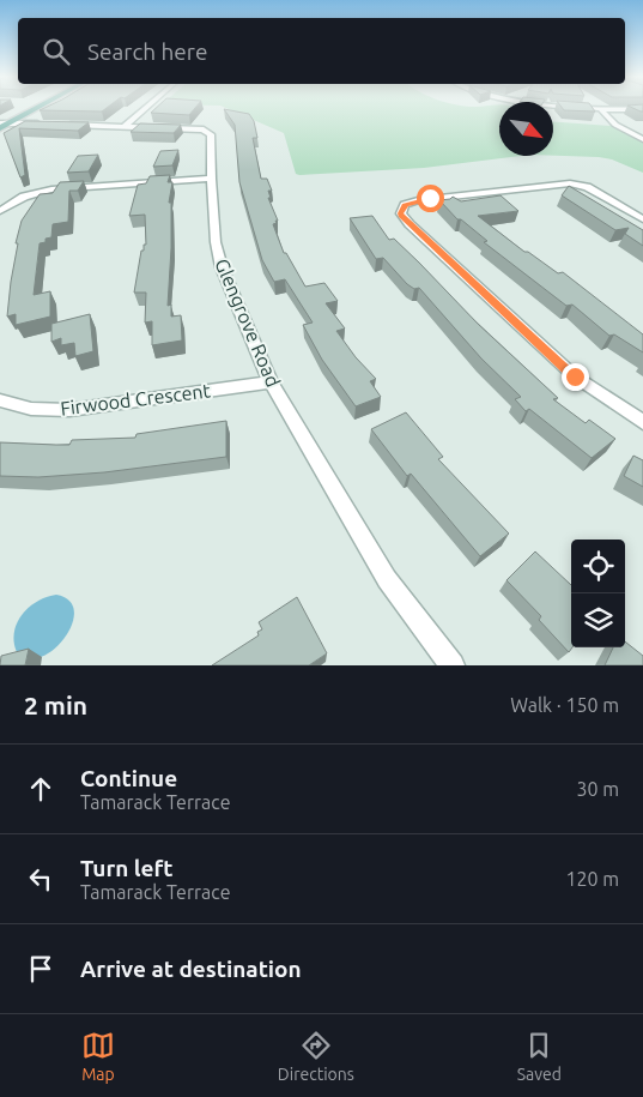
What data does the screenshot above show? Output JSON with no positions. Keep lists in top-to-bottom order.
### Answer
{
  "streets": {
    "street": ["Glengrove Road", "Firwood Crescent"]
  },
  "crossings": [
    ["Glengrove Road", "Firwood Crescent"]
  ],
  "north": "bottom right",
  "page": {
    "search": "Search here",
    "heading": ["2 min", "Walk · 150 m"],
    "list": [
      ["Continue", "Tamarack Terrace", "30 m"],
      ["Turn left", "Tamarack Terrace", "120 m"],
      "Arrive at destination"
    ],
    "nav": ["Map", "Directions", "Saved"]
  }
}
